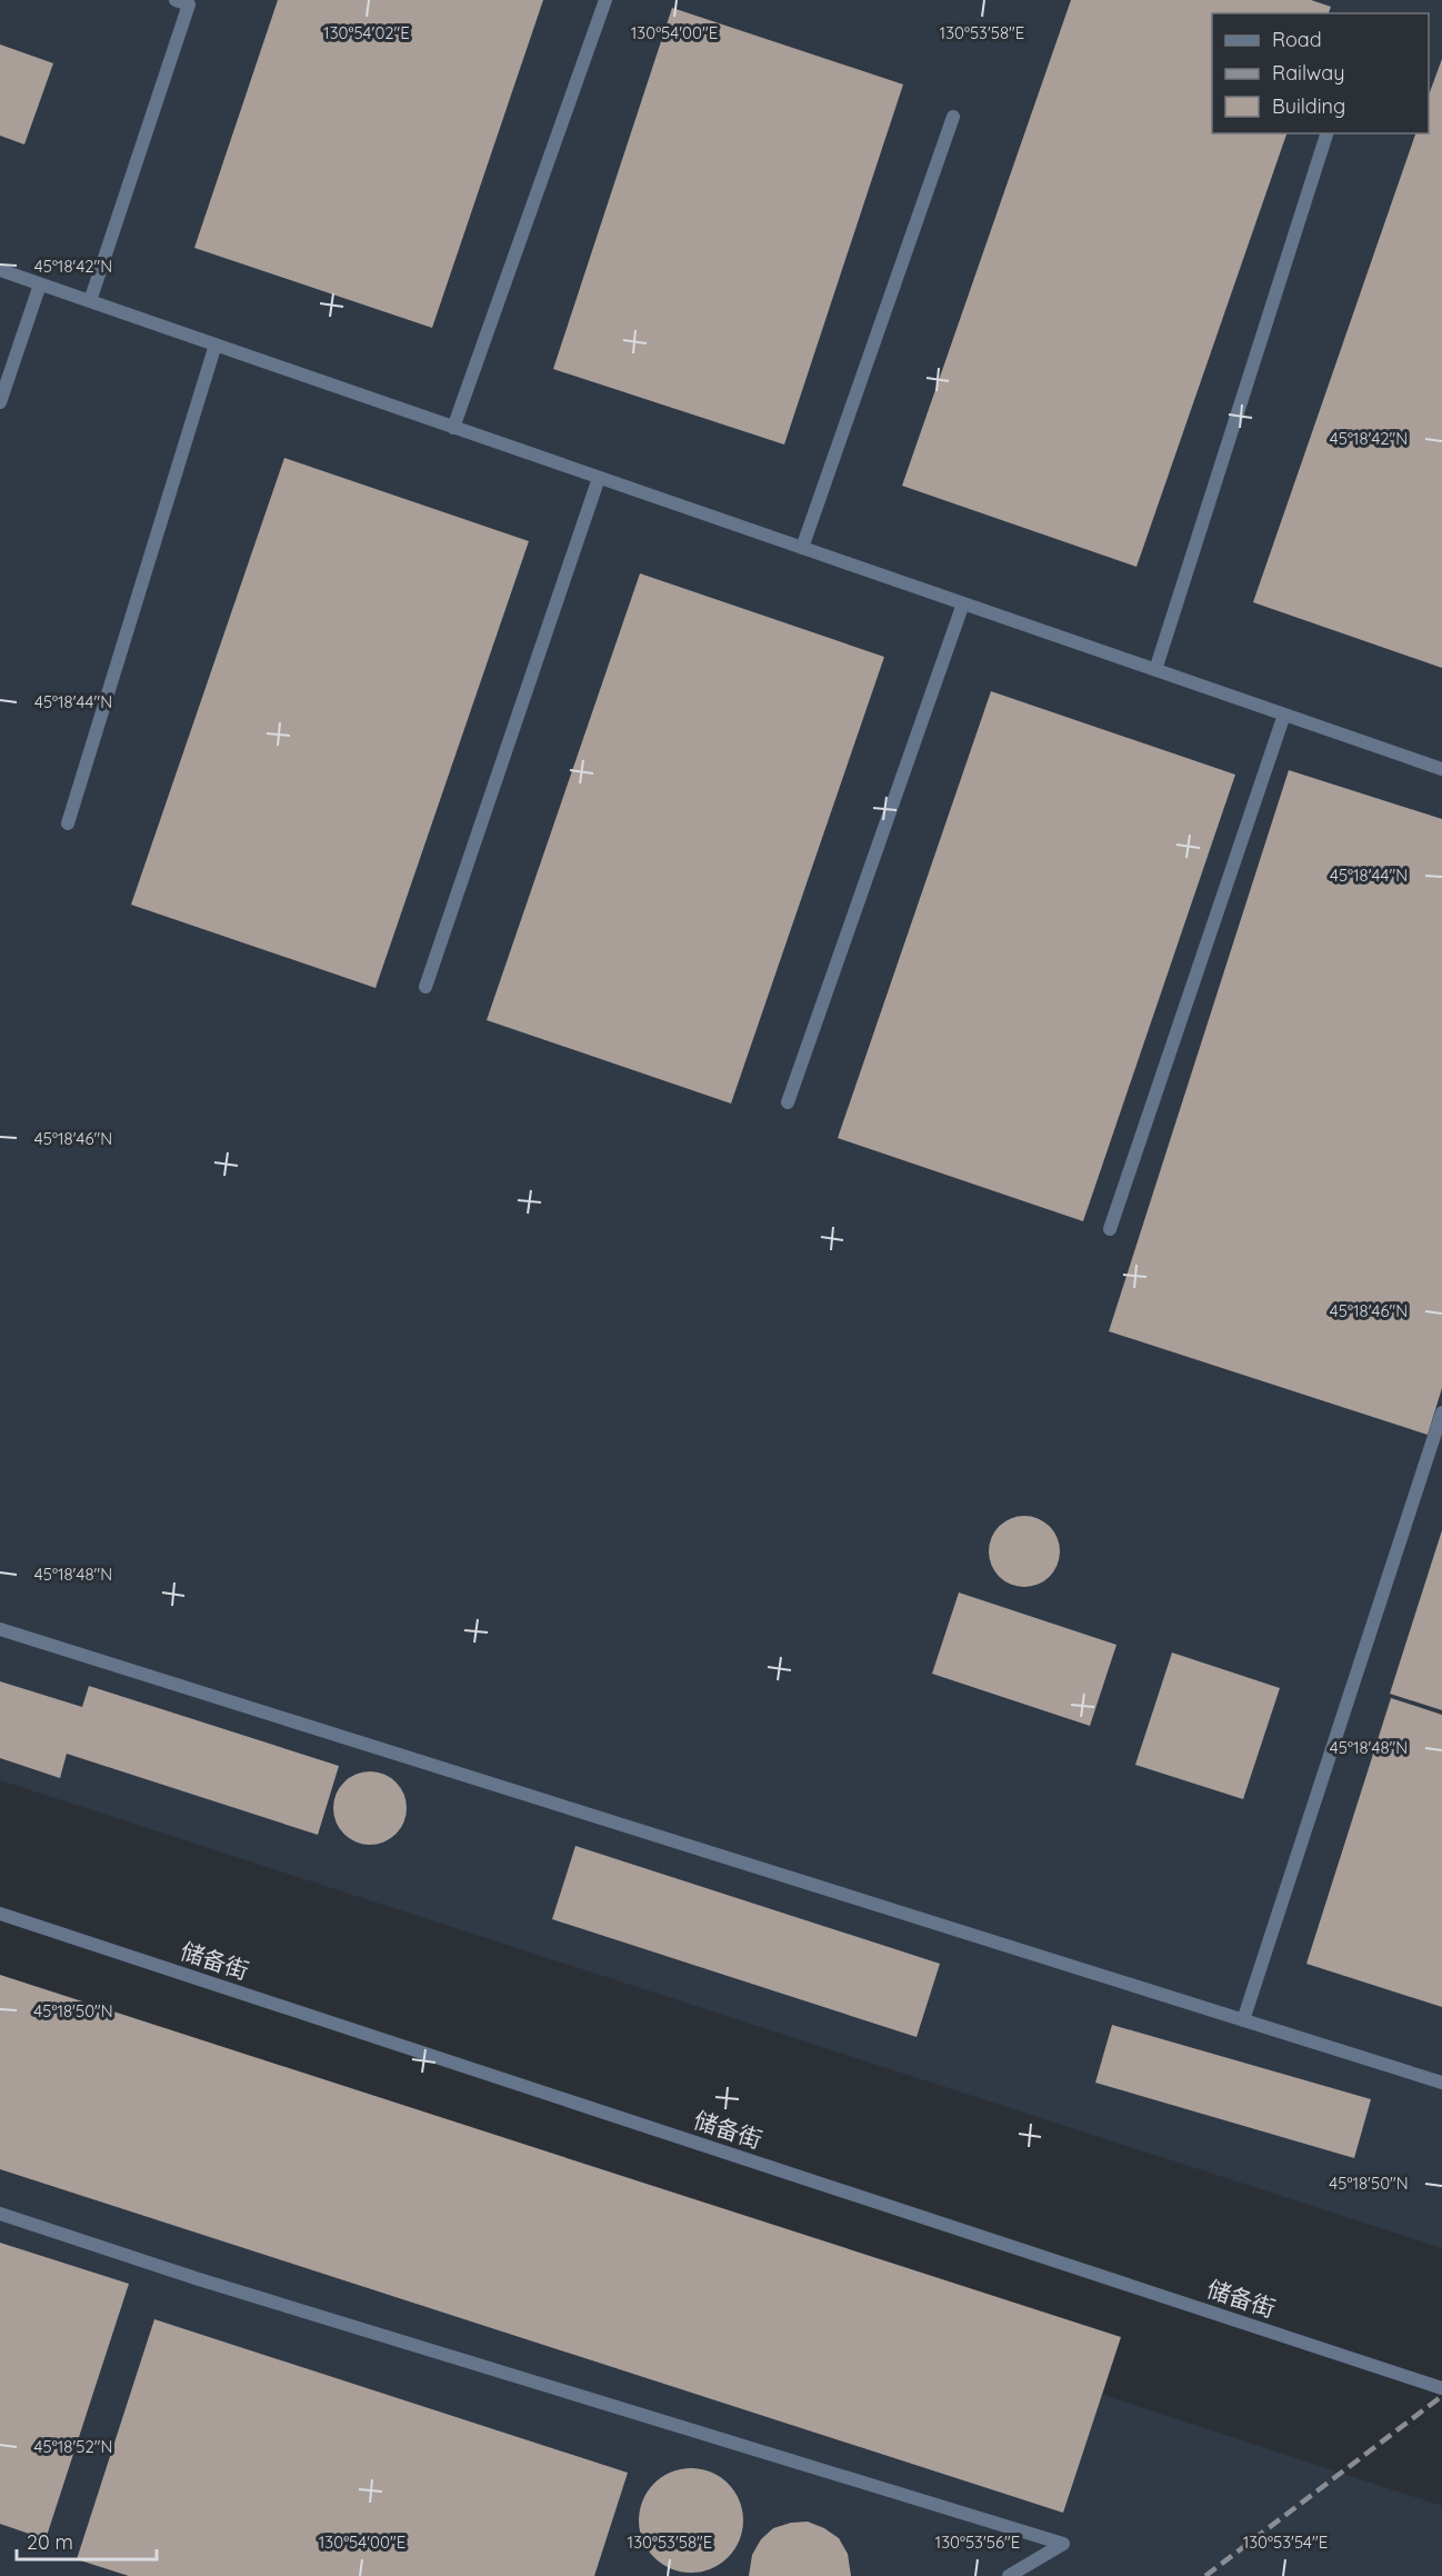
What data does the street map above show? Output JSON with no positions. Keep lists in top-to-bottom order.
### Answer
{
  "streets": {
    "street": ["储备街"]
  },
  "legend": ["Road", "Railway", "Building"],
  "scale_bar": "20 m",
  "coordinates": [
    "130°54'02\"E",
    "130°54'00\"E",
    "130°53'58\"E",
    "45°18'42\"N",
    "45°18'44\"N",
    "45°18'46\"N",
    "45°18'48\"N",
    "45°18'50\"N",
    "45°18'52\"N",
    "130°53'56\"E",
    "130°53'54\"E"
  ]
}
